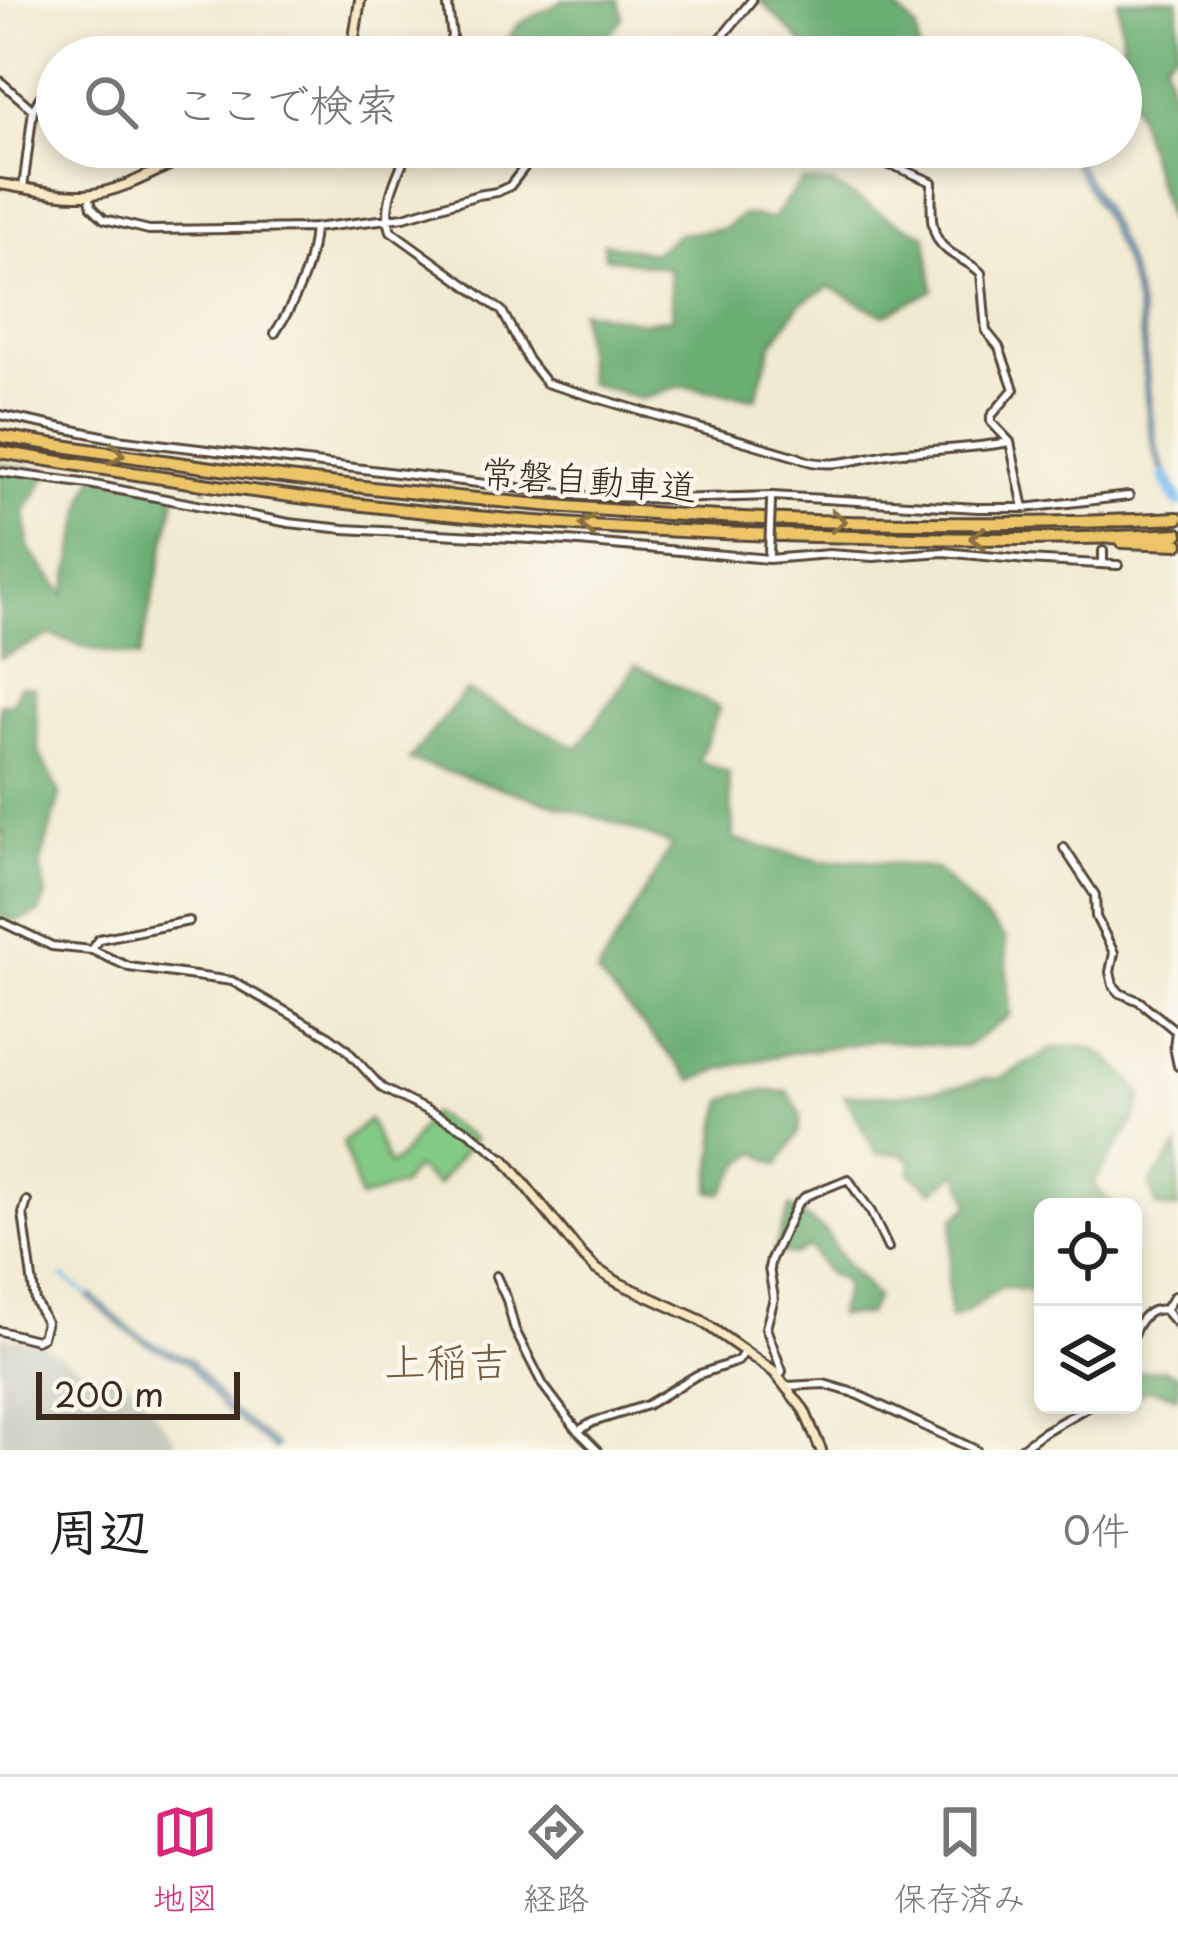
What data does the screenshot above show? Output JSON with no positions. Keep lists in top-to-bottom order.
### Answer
{
  "streets": {
    "highway": ["常磐自動車道"]
  },
  "districts": ["上稲吉"],
  "scale_bar": "200 m",
  "page": {
    "search": "ここで検索",
    "scale": "200 m",
    "heading": ["周辺", "0件"],
    "nav": ["地図", "経路", "保存済み"]
  }
}
